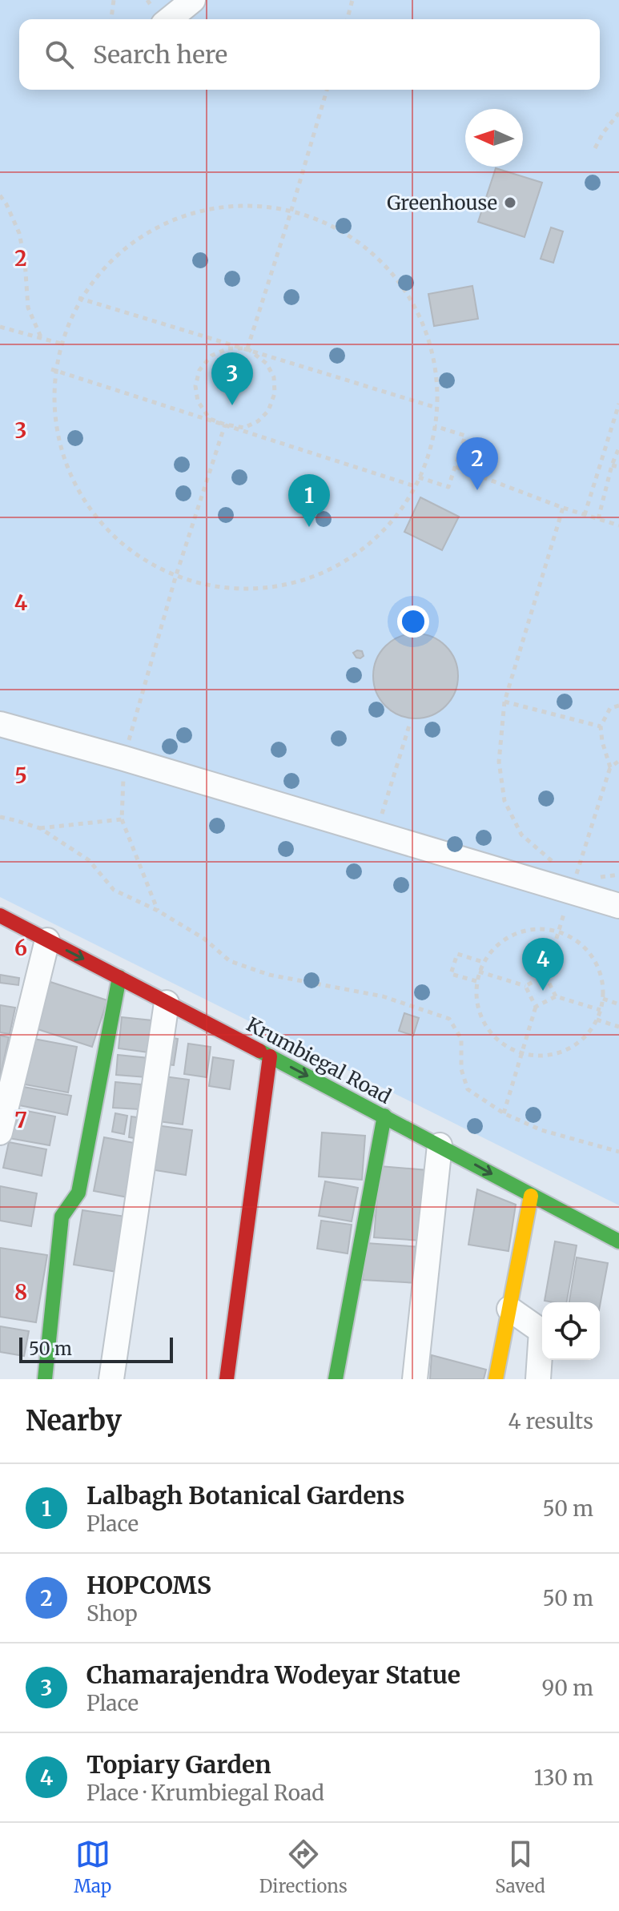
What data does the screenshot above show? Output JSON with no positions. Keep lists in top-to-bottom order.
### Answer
{
  "streets": {
    "street": ["Krumbiegal Road"]
  },
  "one_way": ["Krumbiegal Road"],
  "places": ["Greenhouse"],
  "scale_bar": "50 m",
  "north": "left",
  "page": {
    "search": "Search here",
    "pins": [
      "3",
      "2",
      "1",
      "4"
    ],
    "scale": "50 m",
    "heading": ["Nearby", "4 results"],
    "list": [
      {
        "mark": "1",
        "name": "Lalbagh Botanical Gardens",
        "note": "Place",
        "value": "50 m"
      },
      {
        "mark": "2",
        "name": "HOPCOMS",
        "note": "Shop",
        "value": "50 m"
      },
      {
        "mark": "3",
        "name": "Chamarajendra Wodeyar Statue",
        "note": "Place",
        "value": "90 m"
      },
      {
        "mark": "4",
        "name": "Topiary Garden",
        "note": "Place · Krumbiegal Road",
        "value": "130 m"
      }
    ],
    "nav": ["Map", "Directions", "Saved"]
  },
  "grid": {
    "rows": [
      "2",
      "3",
      "4",
      "5",
      "6",
      "7",
      "8"
    ]
  }
}
